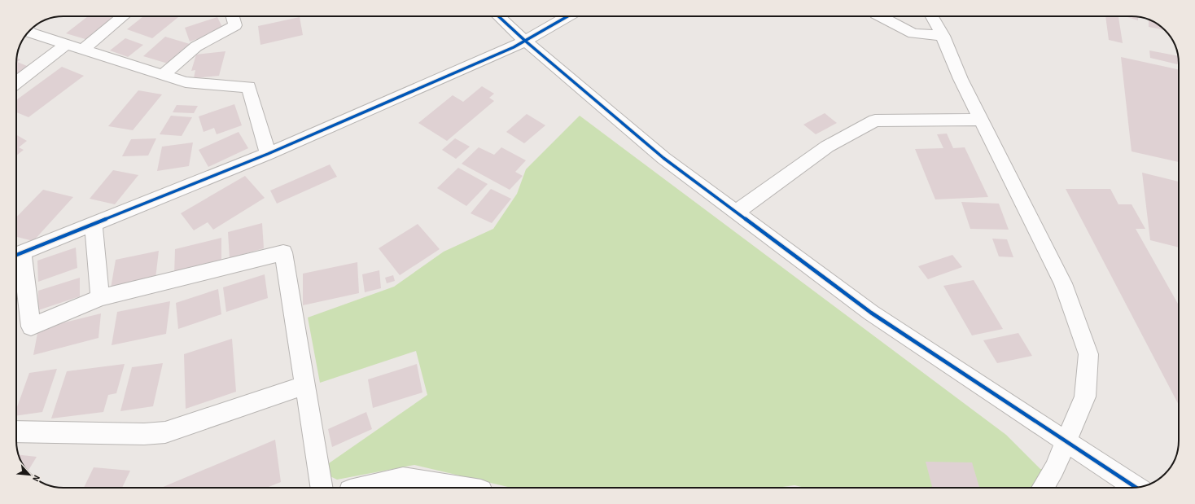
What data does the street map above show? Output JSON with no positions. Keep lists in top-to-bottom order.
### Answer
{
  "north": "bottom right"
}
